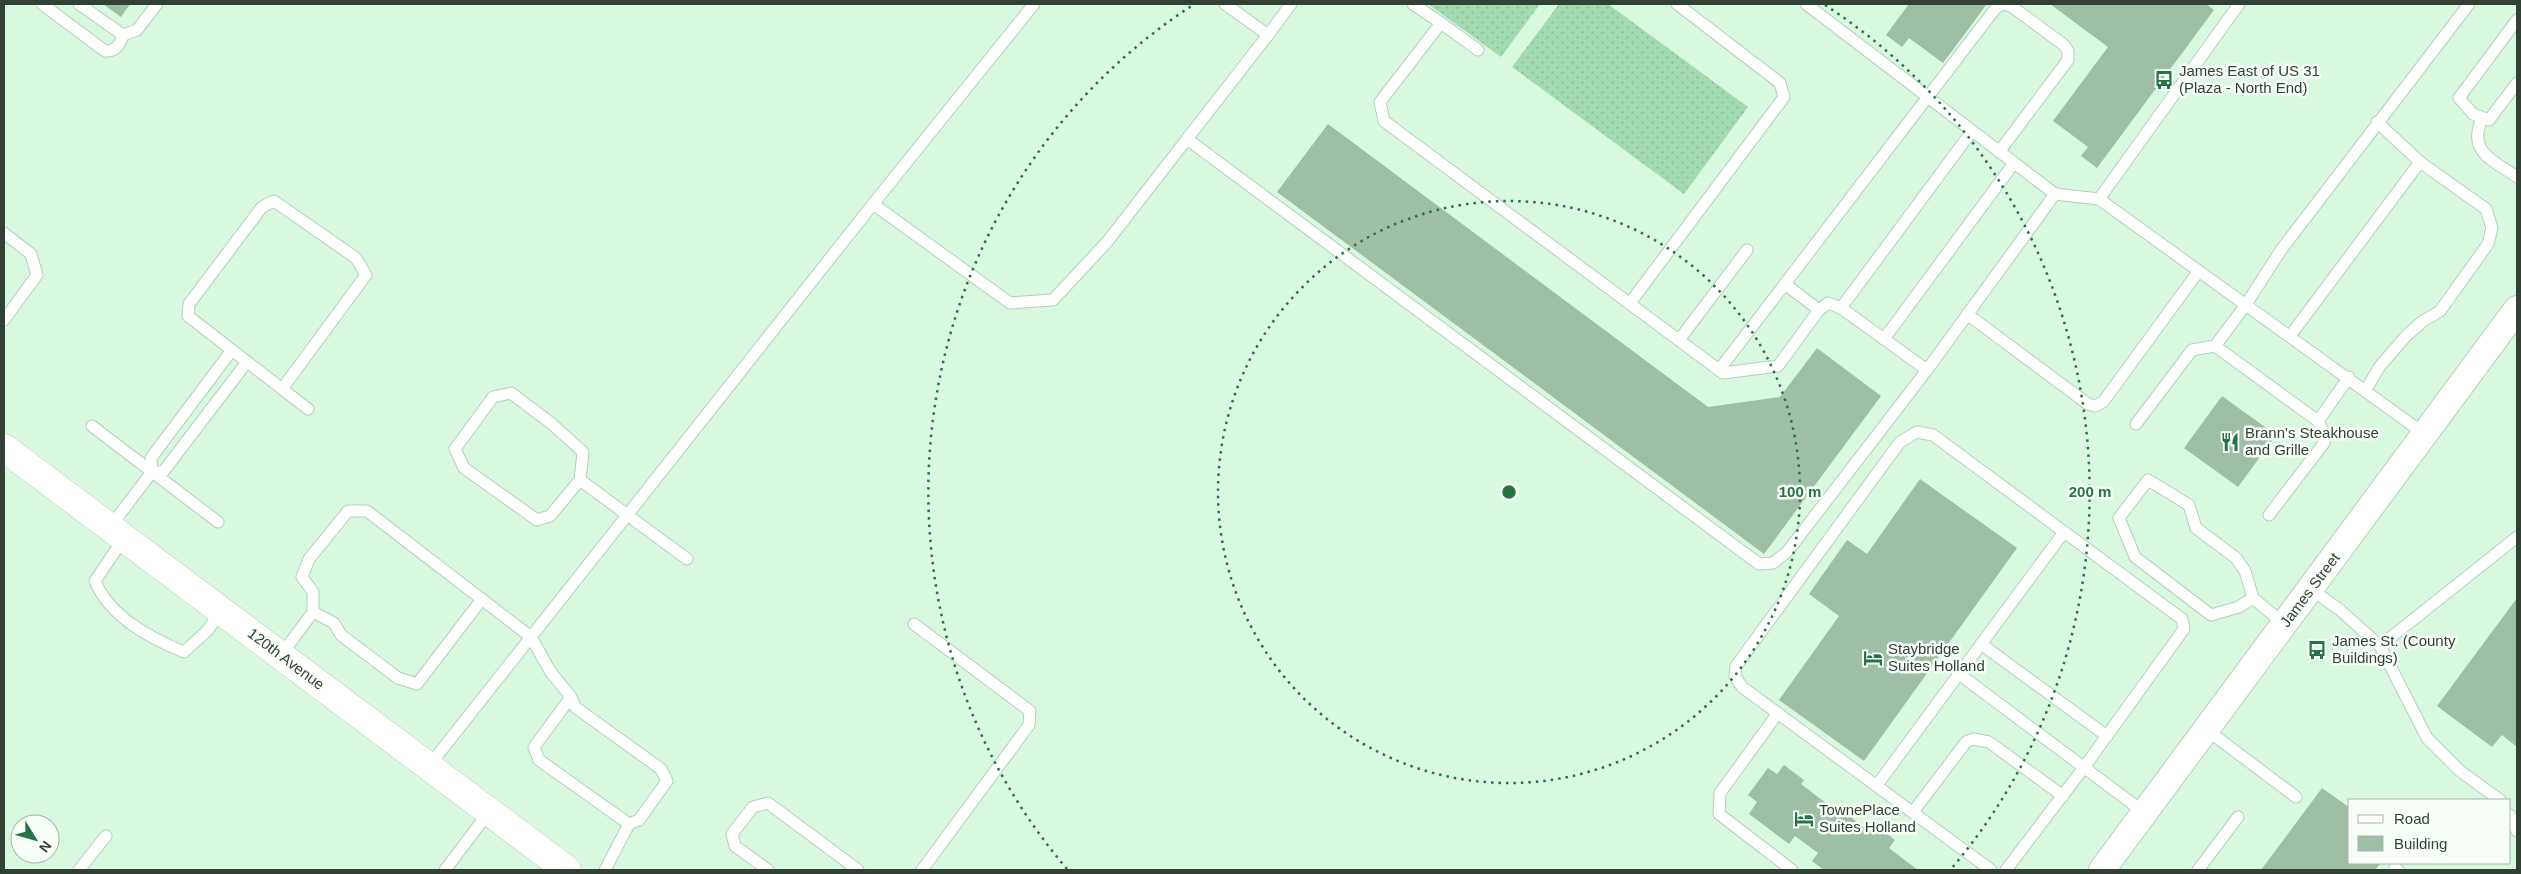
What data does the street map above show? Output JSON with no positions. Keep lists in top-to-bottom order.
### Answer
{
  "streets": {
    "main road": ["120th Avenue"],
    "street": ["James Street"]
  },
  "places": {
    "bus stop": ["James East of US 31 (Plaza - North End)", "James St. (County Buildings)"],
    "restaurant": ["Brann's Steakhouse and Grille"],
    "hotel": ["Staybridge Suites Holland", "TownePlace Suites Holland"]
  },
  "legend": ["Road", "Building"],
  "north": "bottom right",
  "rings": ["100 m", "200 m"]
}
